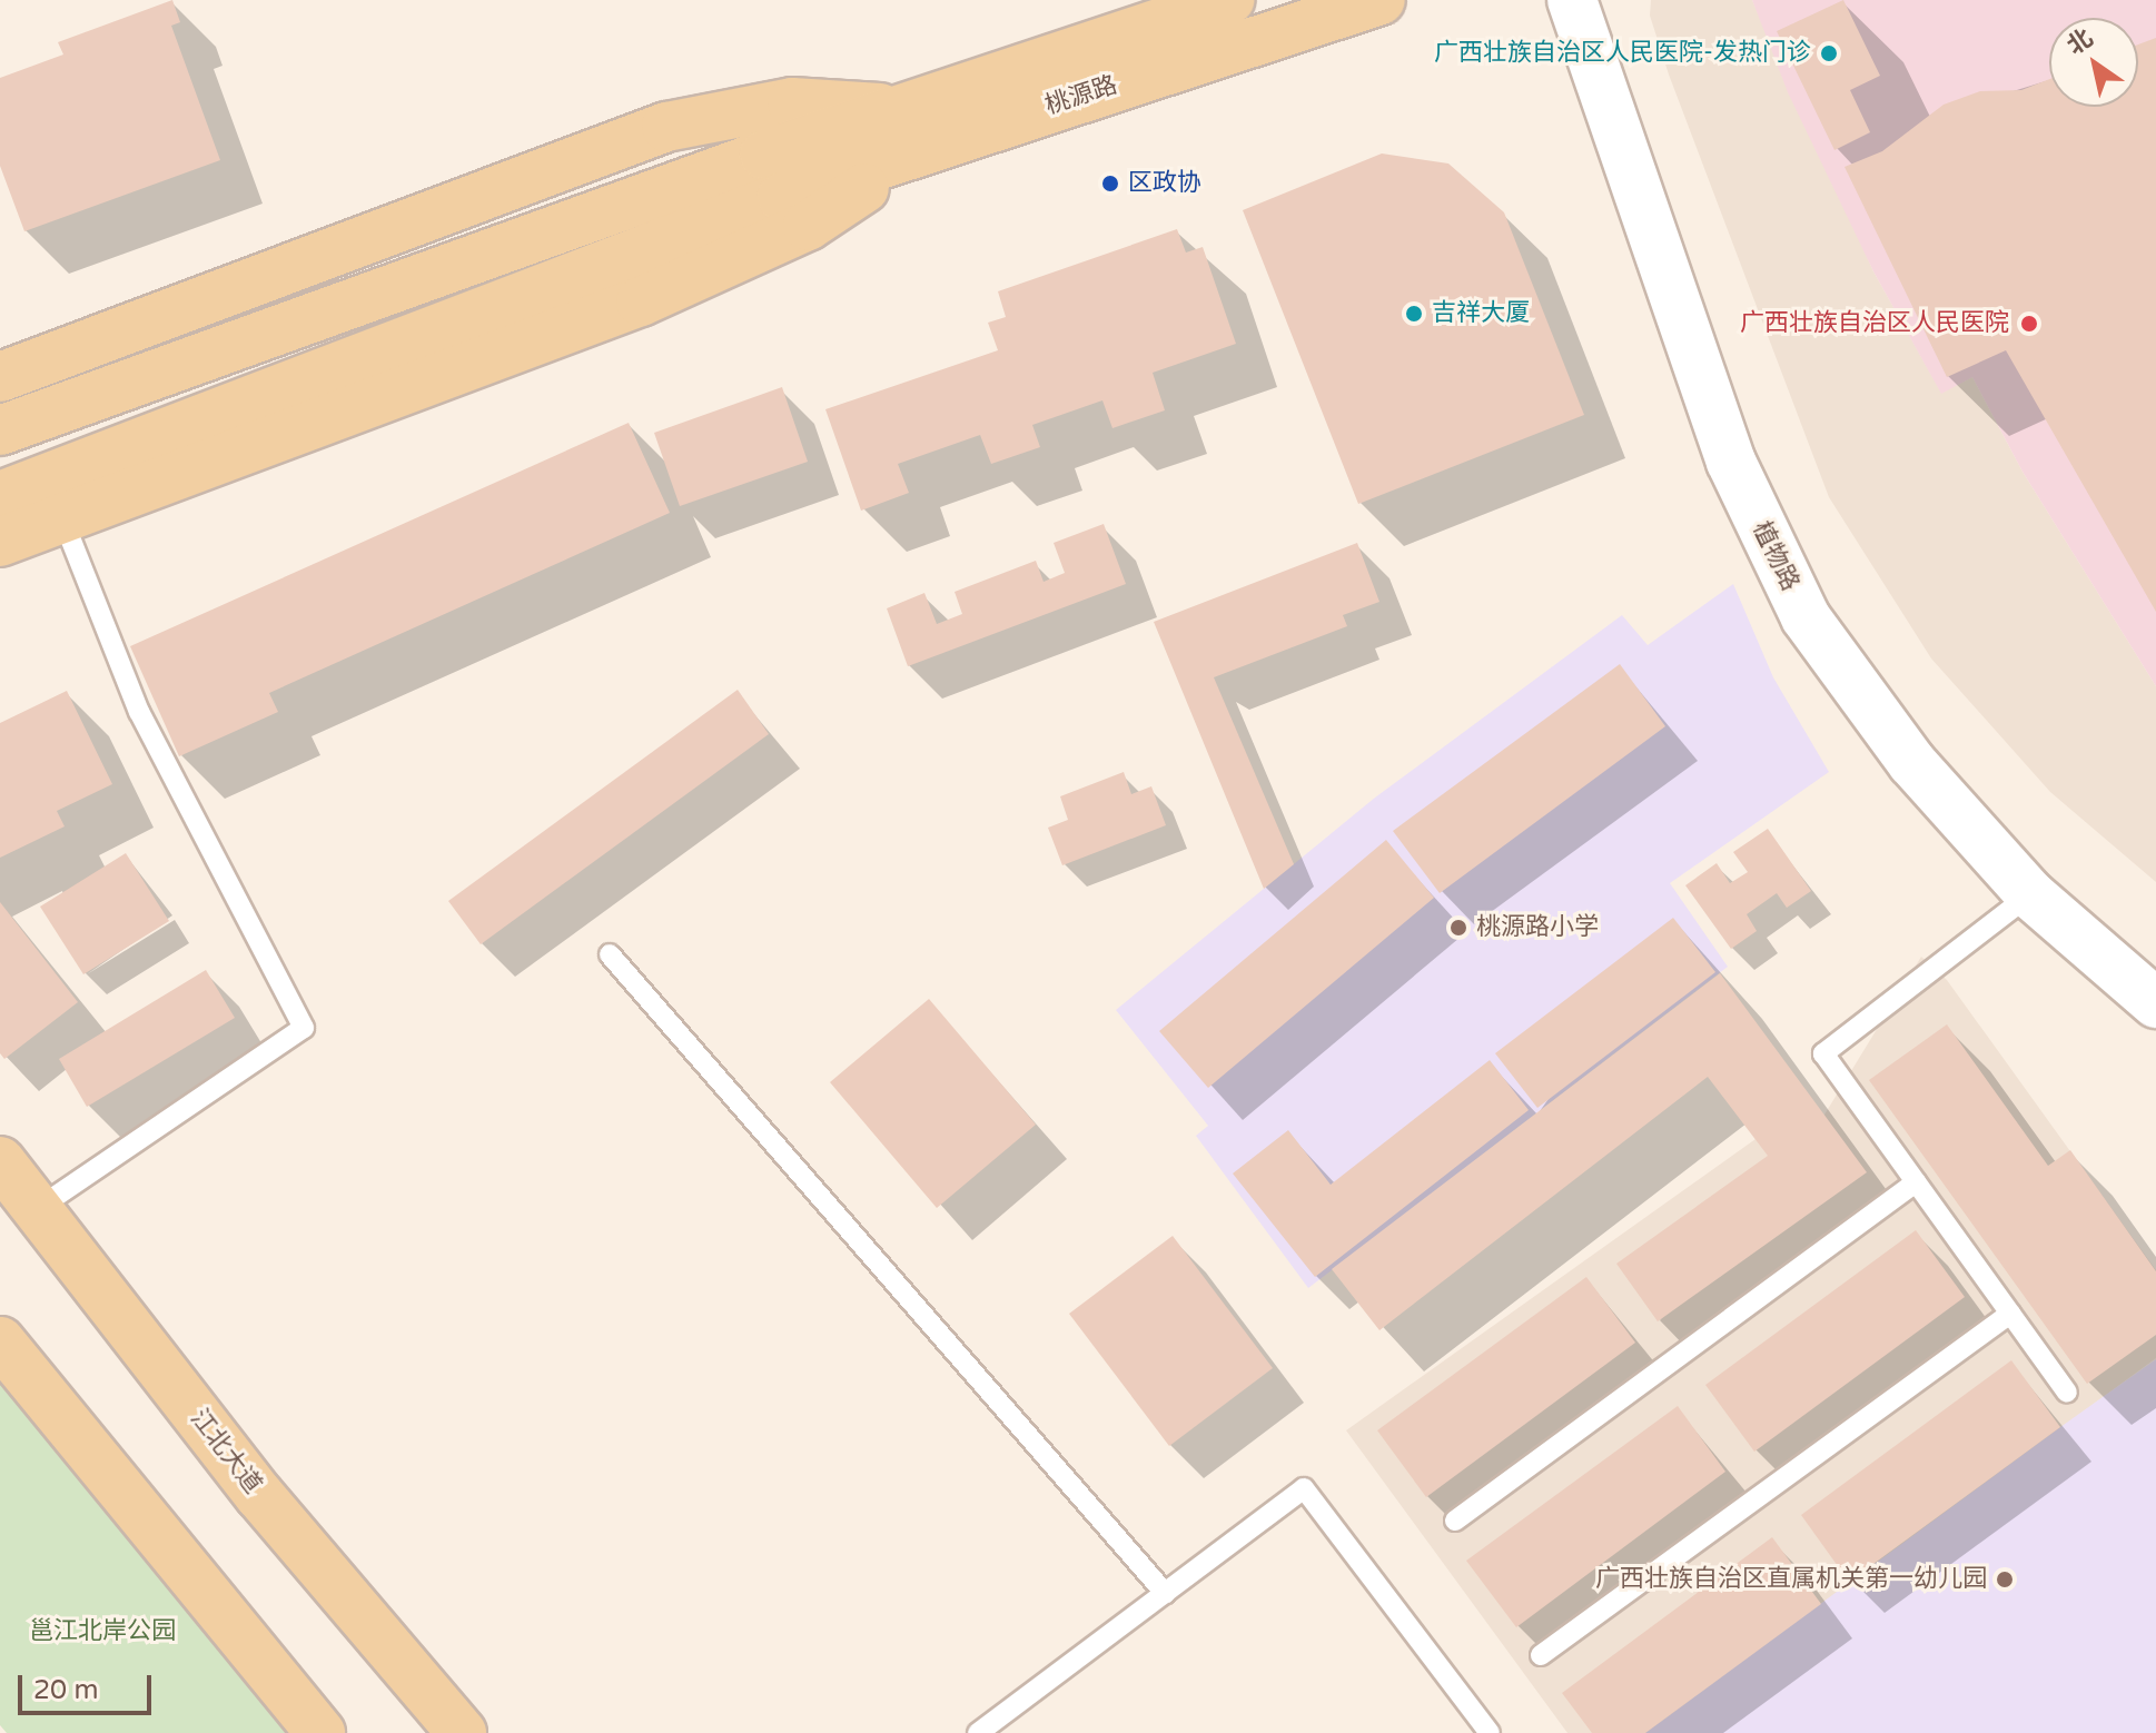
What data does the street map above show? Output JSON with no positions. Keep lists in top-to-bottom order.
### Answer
{
  "streets": {
    "main road": ["桃源路", "植物路", "江北大道"]
  },
  "parks": ["邕江北岸公园"],
  "places": [
    "广西壮族自治区人民医院-发热门诊",
    "区政协",
    "吉祥大厦",
    "广西壮族自治区人民医院",
    "桃源路小学",
    "广西壮族自治区直属机关第一幼儿园"
  ],
  "scale_bar": "20 m",
  "north": "top left"
}
